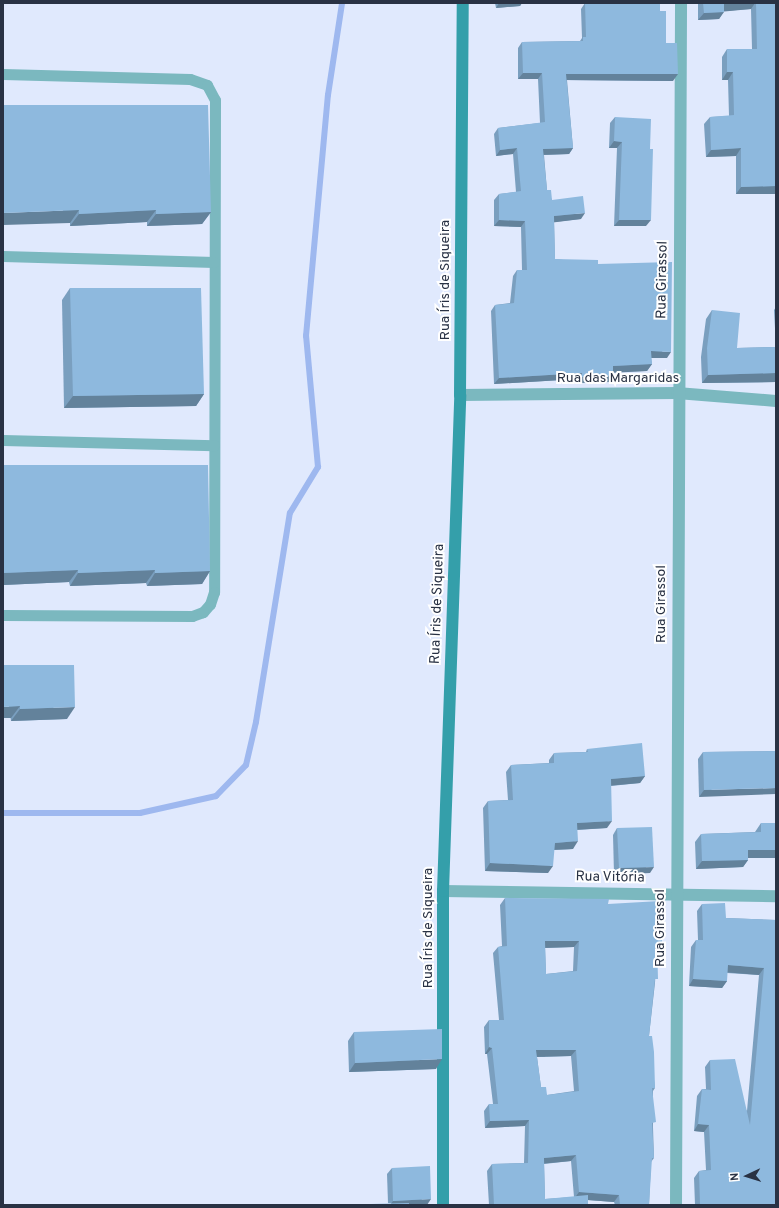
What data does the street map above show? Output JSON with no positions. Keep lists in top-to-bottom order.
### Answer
{
  "streets": {
    "street": [
      "Rua Íris de Siqueira",
      "Rua Girassol",
      "Rua das Margaridas",
      "Rua Vitória"
    ]
  },
  "crossings": [
    ["Rua Íris de Siqueira", "Rua das Margaridas"],
    ["Rua Íris de Siqueira", "Rua Vitória"],
    ["Rua Girassol", "Rua das Margaridas"],
    ["Rua Girassol", "Rua Vitória"]
  ],
  "north": "left"
}
